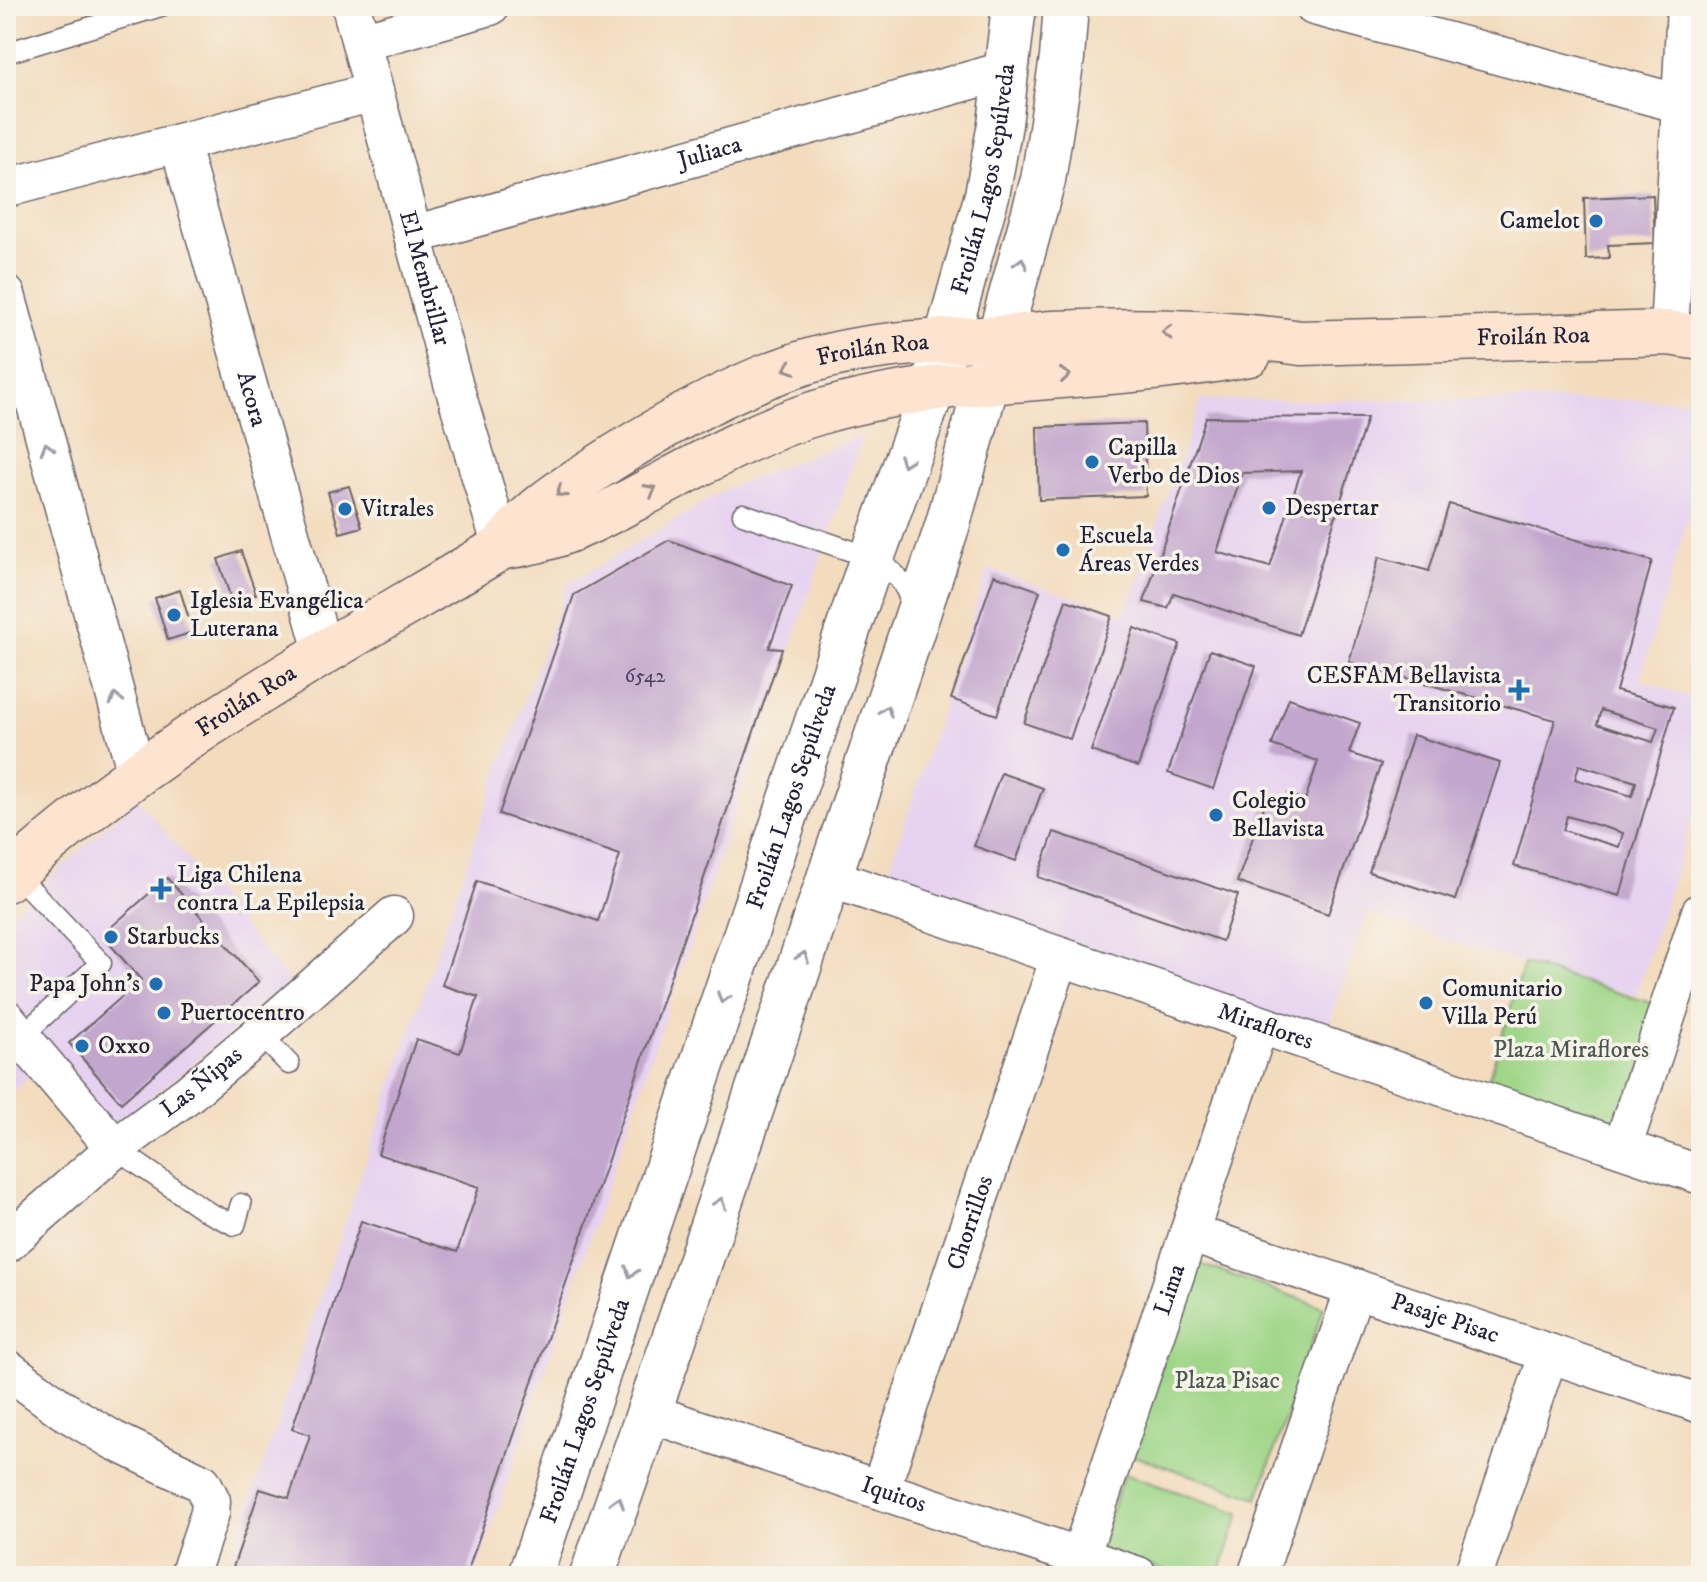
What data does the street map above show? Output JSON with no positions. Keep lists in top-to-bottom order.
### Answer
{
  "streets": {
    "main road": ["Froilán Roa"],
    "street": [
      "Juliaca",
      "Froilán Lagos Sepúlveda",
      "El Membrillar",
      "Acora",
      "Miraflores",
      "Las Ñipas",
      "Chorrillos",
      "Lima",
      "Pasaje Pisac",
      "Iquitos"
    ]
  },
  "crossings": [
    ["Juliaca", "Froilán Lagos Sepúlveda"],
    ["Juliaca", "El Membrillar"],
    ["Froilán Lagos Sepúlveda", "Froilán Roa"],
    ["El Membrillar", "Froilán Roa"],
    ["Froilán Roa", "Acora"],
    ["Miraflores", "Chorrillos"],
    ["Miraflores", "Lima"],
    ["Chorrillos", "Iquitos"],
    ["Lima", "Pasaje Pisac"],
    ["Lima", "Iquitos"]
  ],
  "parks": ["Plaza Miraflores", "Plaza Pisac"],
  "places": {
    "other": [
      "Camelot",
      "Capilla Verbo de Dios",
      "Despertar",
      "Vitrales",
      "Escuela Áreas Verdes",
      "Iglesia Evangélica Luterana",
      "Colegio Bellavista",
      "Starbucks",
      "Papa John's",
      "Comunitario Villa Perú",
      "Puertocentro",
      "Oxxo"
    ],
    "health": ["CESFAM Bellavista Transitorio", "Liga Chilena contra La Epilepsia"]
  },
  "house_numbers": ["6542"]
}
